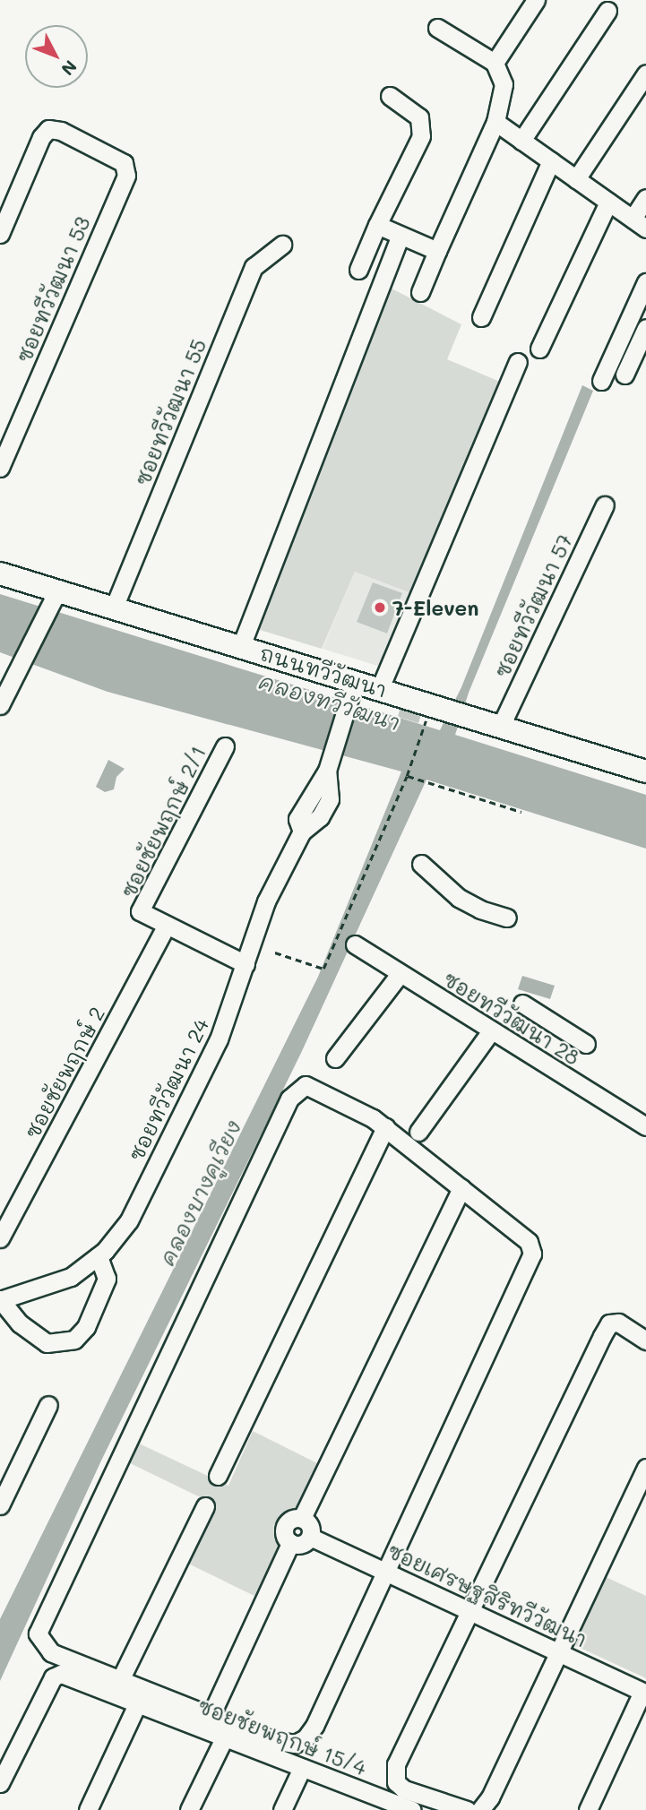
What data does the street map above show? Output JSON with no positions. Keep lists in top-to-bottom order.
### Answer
{
  "streets": {
    "main road": ["ถนนทวีวัฒนา"],
    "street": [
      "ซอยทวีวัฒนา 53",
      "ซอยทวีวัฒนา 55",
      "ซอยทวีวัฒนา 57",
      "ซอยชัยพฤกษ์ 2/1",
      "ซอยทวีวัฒนา 28",
      "ซอยชัยพฤกษ์ 2",
      "ซอยทวีวัฒนา 24",
      "ซอยเศรษฐสิริทวีวัฒนา",
      "ซอยชัยพฤกษ์ 15/4"
    ]
  },
  "crossings": [
    ["ซอยทวีวัฒนา 55", "ถนนทวีวัฒนา"],
    ["ซอยทวีวัฒนา 57", "ถนนทวีวัฒนา"],
    ["ถนนทวีวัฒนา", "ซอยทวีวัฒนา 24"],
    ["ซอยชัยพฤกษ์ 2/1", "ซอยชัยพฤกษ์ 2"],
    ["ซอยชัยพฤกษ์ 2/1", "ซอยทวีวัฒนา 24"]
  ],
  "water": ["คลองทวีวัฒนา", "คลองบางคูเวียง"],
  "places": ["7-Eleven"],
  "north": "bottom right"
}
